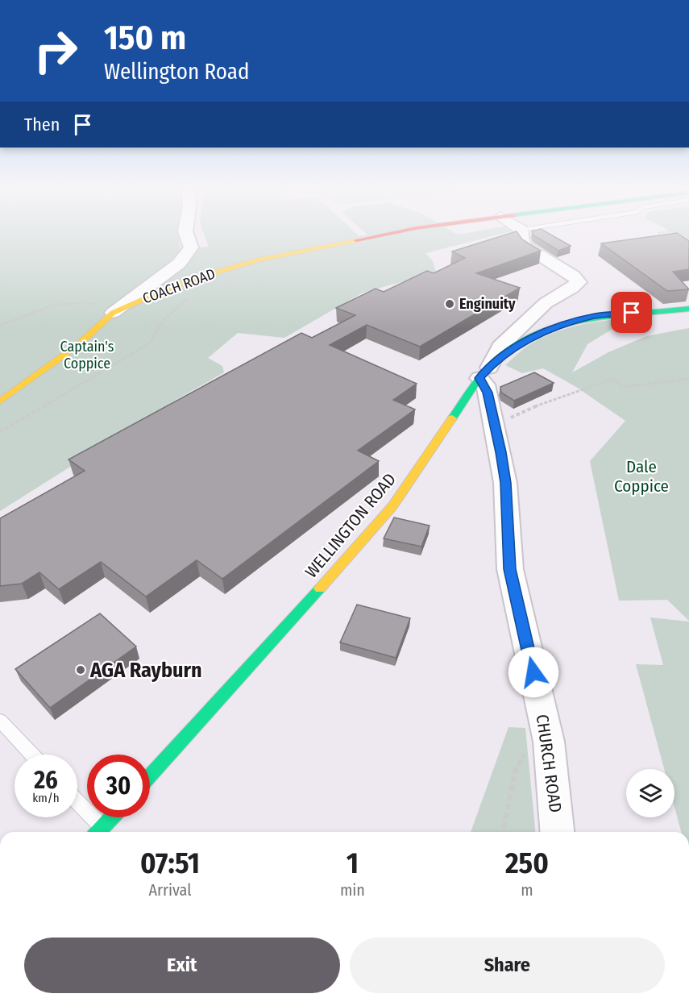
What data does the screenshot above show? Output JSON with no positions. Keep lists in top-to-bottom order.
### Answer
{
  "streets": {
    "street": ["COACH ROAD", "WELLINGTON ROAD", "CHURCH ROAD"]
  },
  "crossings": [
    ["WELLINGTON ROAD", "CHURCH ROAD"]
  ],
  "parks": ["Captain's Coppice", "Dale Coppice"],
  "places": ["Enginuity", "AGA Rayburn"],
  "page": {
    "turn": ["150 m", "Wellington Road"],
    "then": "Then",
    "speed": "26 km/h",
    "limit": "30",
    "eta": [
      "07:51",
      "Arrival",
      "1",
      "min",
      "250",
      "m"
    ],
    "buttons": ["Exit", "Share"]
  }
}
